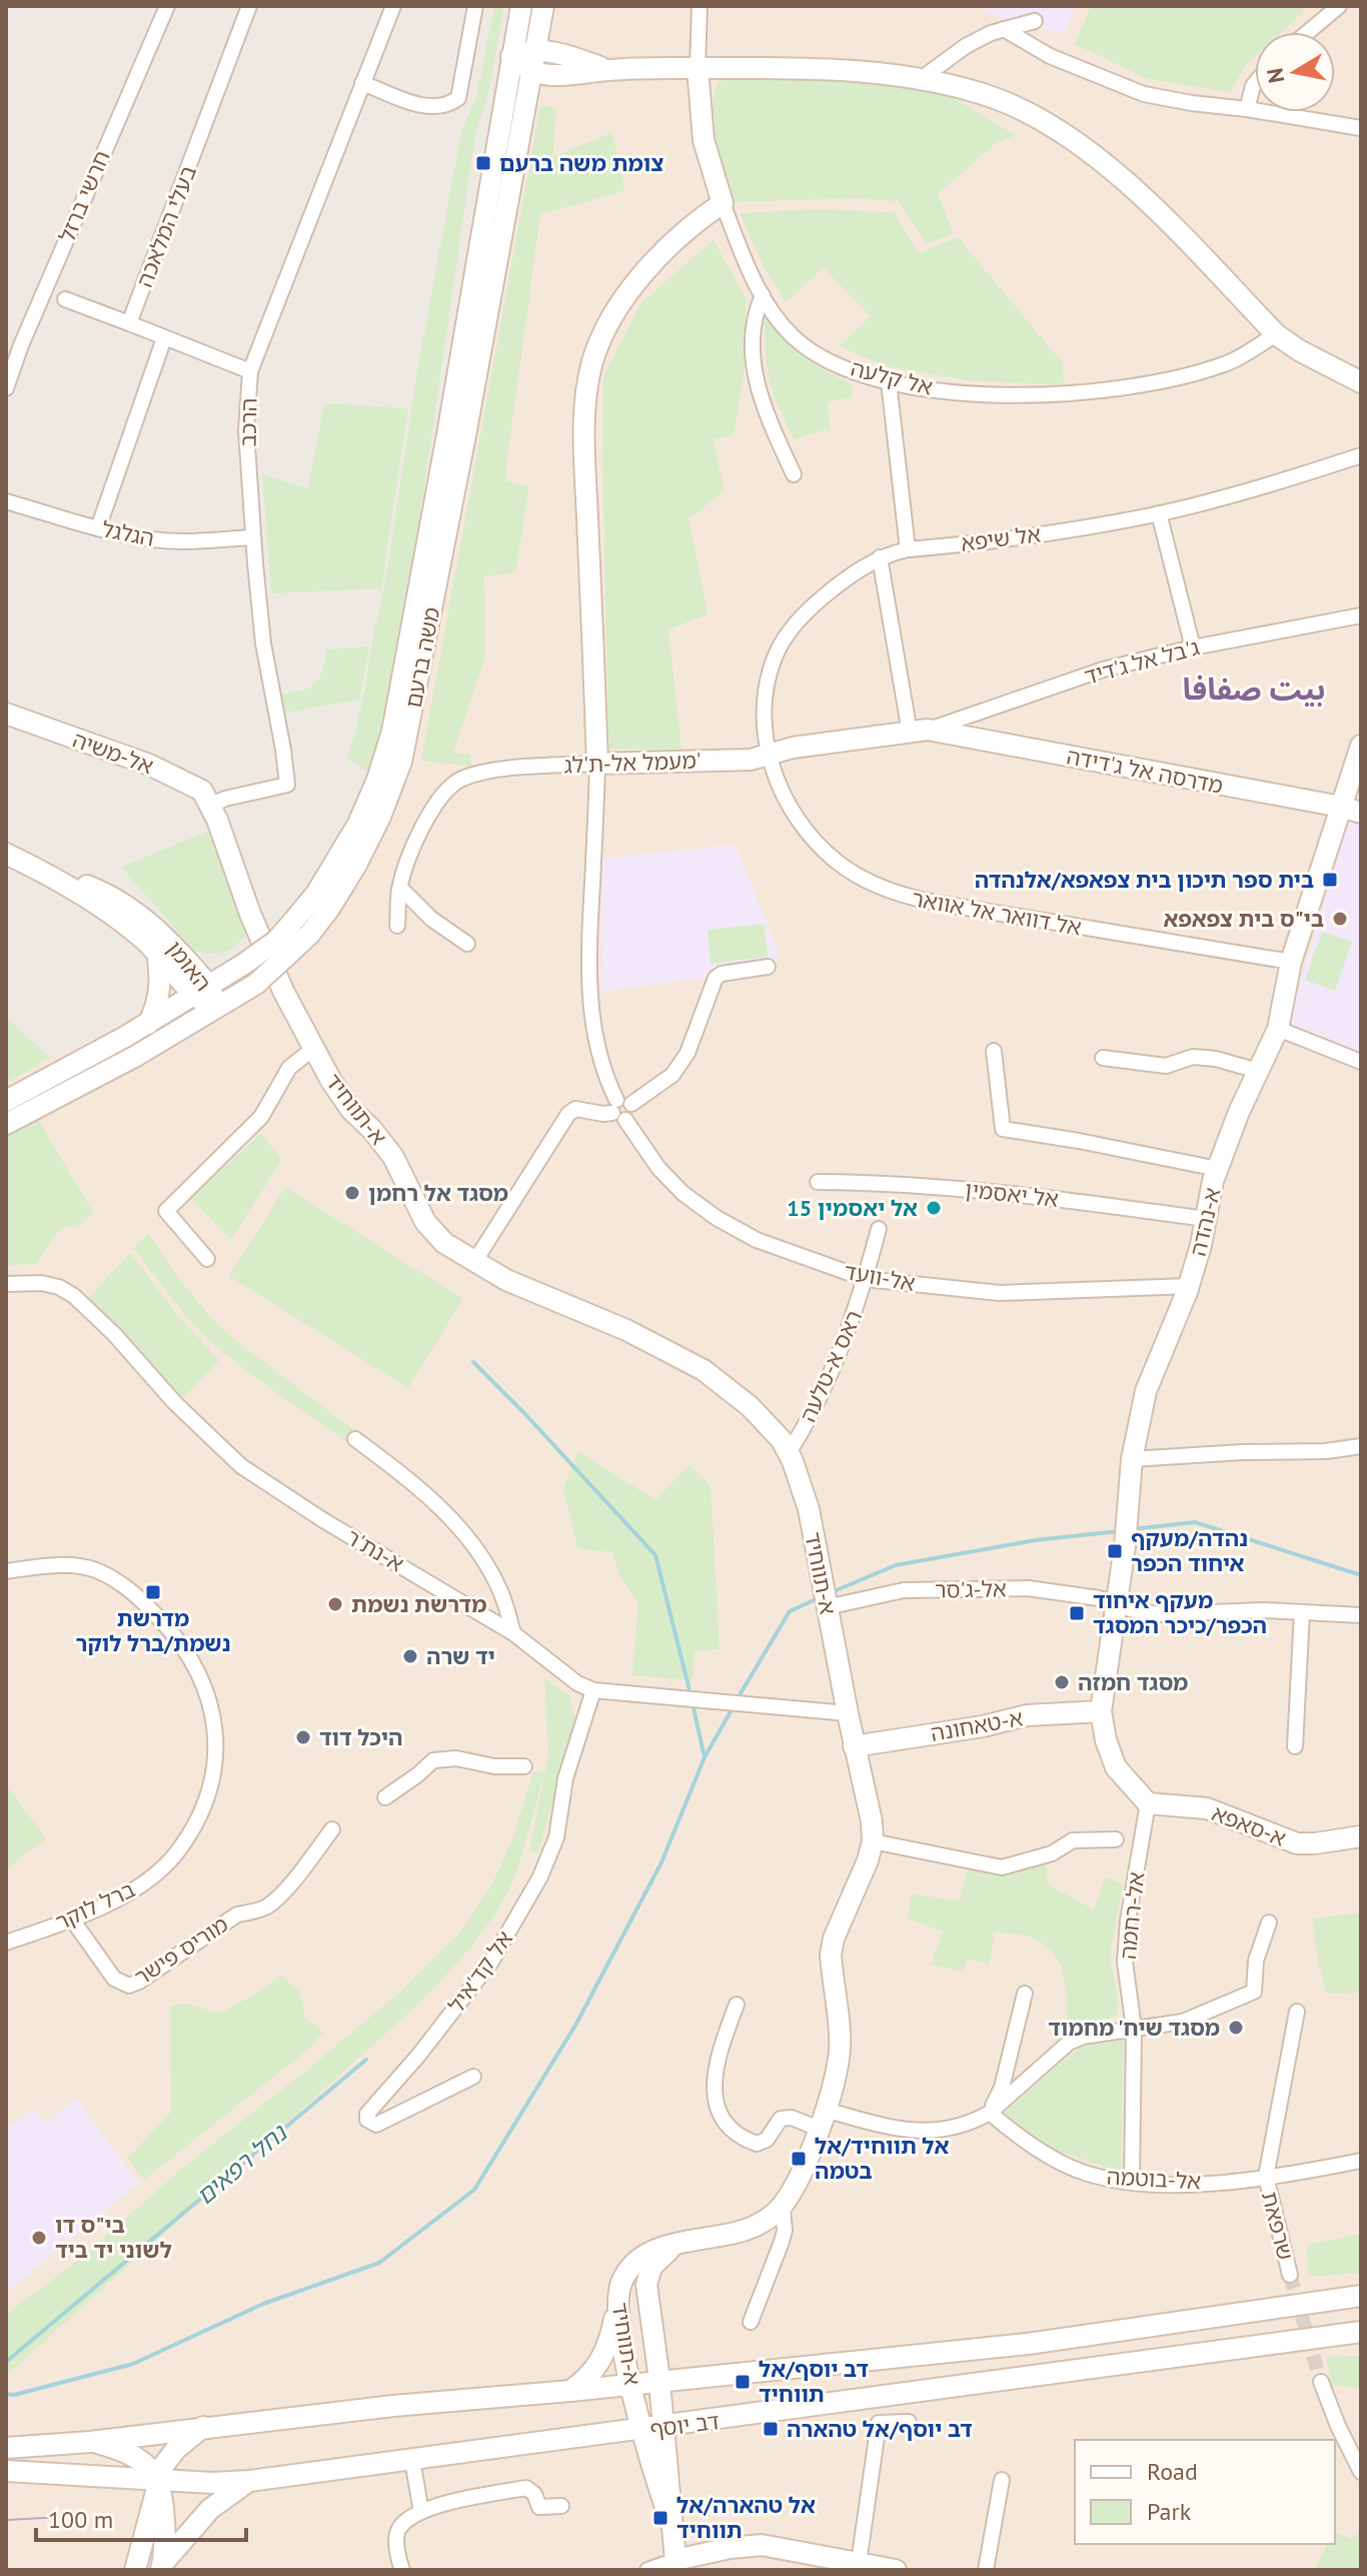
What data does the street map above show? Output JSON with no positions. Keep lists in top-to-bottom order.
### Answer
{
  "streets": {
    "street": [
      "חרשי ברזל",
      "בעלי המלאכה",
      "אל קלעה",
      "הרכב",
      "הגלגל",
      "אל שיפא",
      "משה ברעם",
      "ג'בל אל ג'דיד",
      "אל-משיה",
      "מעמל אל-ת'לג'",
      "מדרסה אל ג'דידה",
      "אל דוואר אל אוואר",
      "האומן",
      "א-תווחיד",
      "אל יאסמין",
      "א-נהדה",
      "אל-וועד",
      "ראס א-טלעה",
      "א-נת'ר",
      "אל-ג'סר",
      "א-טאחונה",
      "א-סאפא",
      "ברל לוקר",
      "אל-רחמה",
      "מוריס פישר",
      "אל קד'איל",
      "אל-בוטמה",
      "שרפאת",
      "דב יוסף"
    ]
  },
  "crossings": [
    ["הרכב", "הגלגל"],
    ["הרכב", "אל-משיה"],
    ["הרכב", "א-תווחיד"],
    ["אל שיפא", "מעמל אל-ת'לג'"],
    ["אל שיפא", "אל דוואר אל אוואר"],
    ["משה ברעם", "האומן"],
    ["ג'בל אל ג'דיד", "מעמל אל-ת'לג'"],
    ["ג'בל אל ג'דיד", "מדרסה אל ג'דידה"],
    ["אל-משיה", "א-תווחיד"],
    ["מעמל אל-ת'לג'", "מדרסה אל ג'דידה"],
    ["מעמל אל-ת'לג'", "אל דוואר אל אוואר"],
    ["מעמל אל-ת'לג'", "אל-וועד"],
    ["מדרסה אל ג'דידה", "א-נהדה"],
    ["אל דוואר אל אוואר", "א-נהדה"],
    ["א-תווחיד", "ראס א-טלעה"],
    ["א-תווחיד", "א-נת'ר"],
    ["א-תווחיד", "אל-ג'סר"],
    ["א-תווחיד", "א-טאחונה"],
    ["א-תווחיד", "דב יוסף"],
    ["אל יאסמין", "א-נהדה"],
    ["א-נהדה", "אל-וועד"],
    ["א-נהדה", "אל-ג'סר"],
    ["א-נהדה", "א-טאחונה"],
    ["אל-וועד", "ראס א-טלעה"],
    ["א-נת'ר", "אל קד'איל"],
    ["א-סאפא", "אל-רחמה"],
    ["ברל לוקר", "מוריס פישר"],
    ["אל-רחמה", "אל-בוטמה"],
    ["אל-בוטמה", "שרפאת"]
  ],
  "districts": ["بيت صفافا"],
  "water": ["נחל רפאים"],
  "places": {
    "transit": [
      "צומת משה ברעם",
      "בית ספר תיכון בית צפאפא/אלנהדה",
      "נהדה/מעקף איחוד הכפר",
      "מדרשת נשמת/ברל לוקר",
      "מעקף איחוד הכפר/כיכר המסגד",
      "אל תווחיד/אל בטמה",
      "דב יוסף/אל תווחיד",
      "דב יוסף/אל טהארה",
      "אל טהארה/אל תווחיד"
    ],
    "other": [
      "בי\"ס בית צפאפא",
      "מסגד אל רחמן",
      "אל יאסמין 15",
      "מדרשת נשמת",
      "יד שרה",
      "מסגד חמזה",
      "היכל דוד",
      "מסגד שיח' מחמוד",
      "בי\"ס דו לשוני יד ביד"
    ]
  },
  "legend": ["Road", "Park"],
  "scale_bar": "100 m",
  "north": "left"
}
